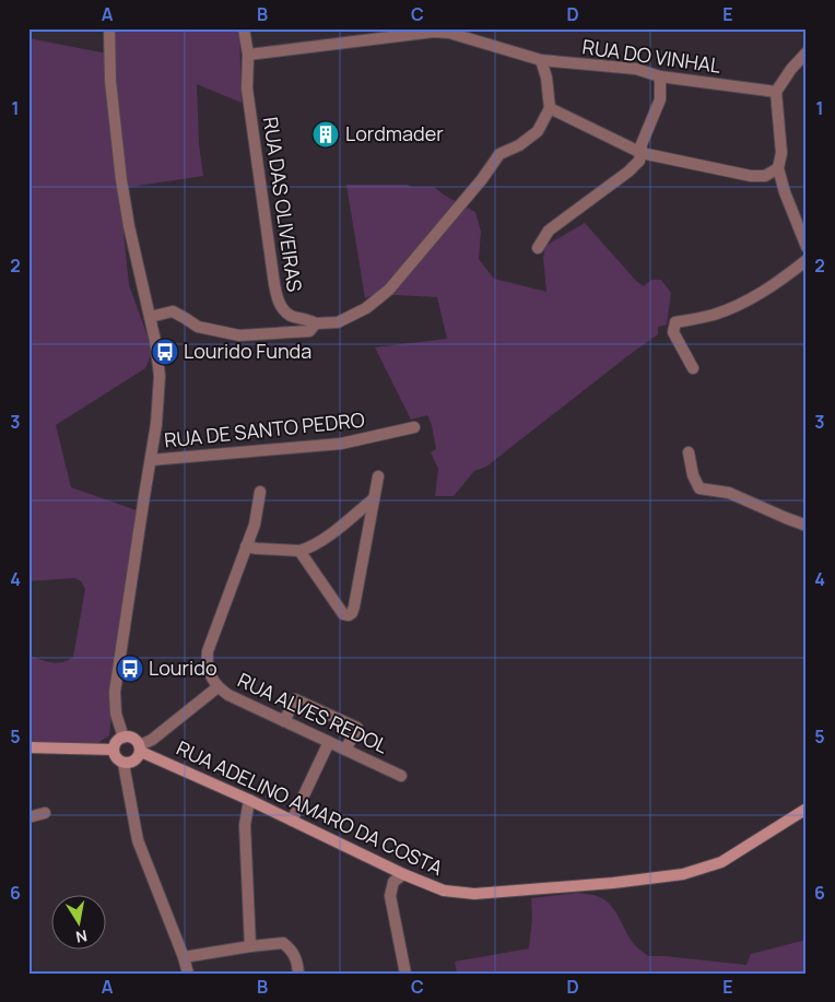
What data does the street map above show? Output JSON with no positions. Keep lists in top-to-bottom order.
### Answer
{
  "streets": {
    "street": [
      "RUA DO VINHAL",
      "RUA DAS OLIVEIRAS",
      "RUA DE SANTO PEDRO",
      "RUA ALVES REDOL",
      "RUA ADELINO AMARO DA COSTA"
    ]
  },
  "crossings": [
    ["RUA DO VINHAL", "RUA DAS OLIVEIRAS"]
  ],
  "places": {
    "building": ["Lordmader"],
    "bus stop": ["Lourido Funda", "Lourido"]
  },
  "north": "bottom",
  "grid": {
    "columns": [
      "A",
      "B",
      "C",
      "D",
      "E"
    ],
    "rows": [
      "1",
      "2",
      "3",
      "4",
      "5",
      "6"
    ]
  }
}
